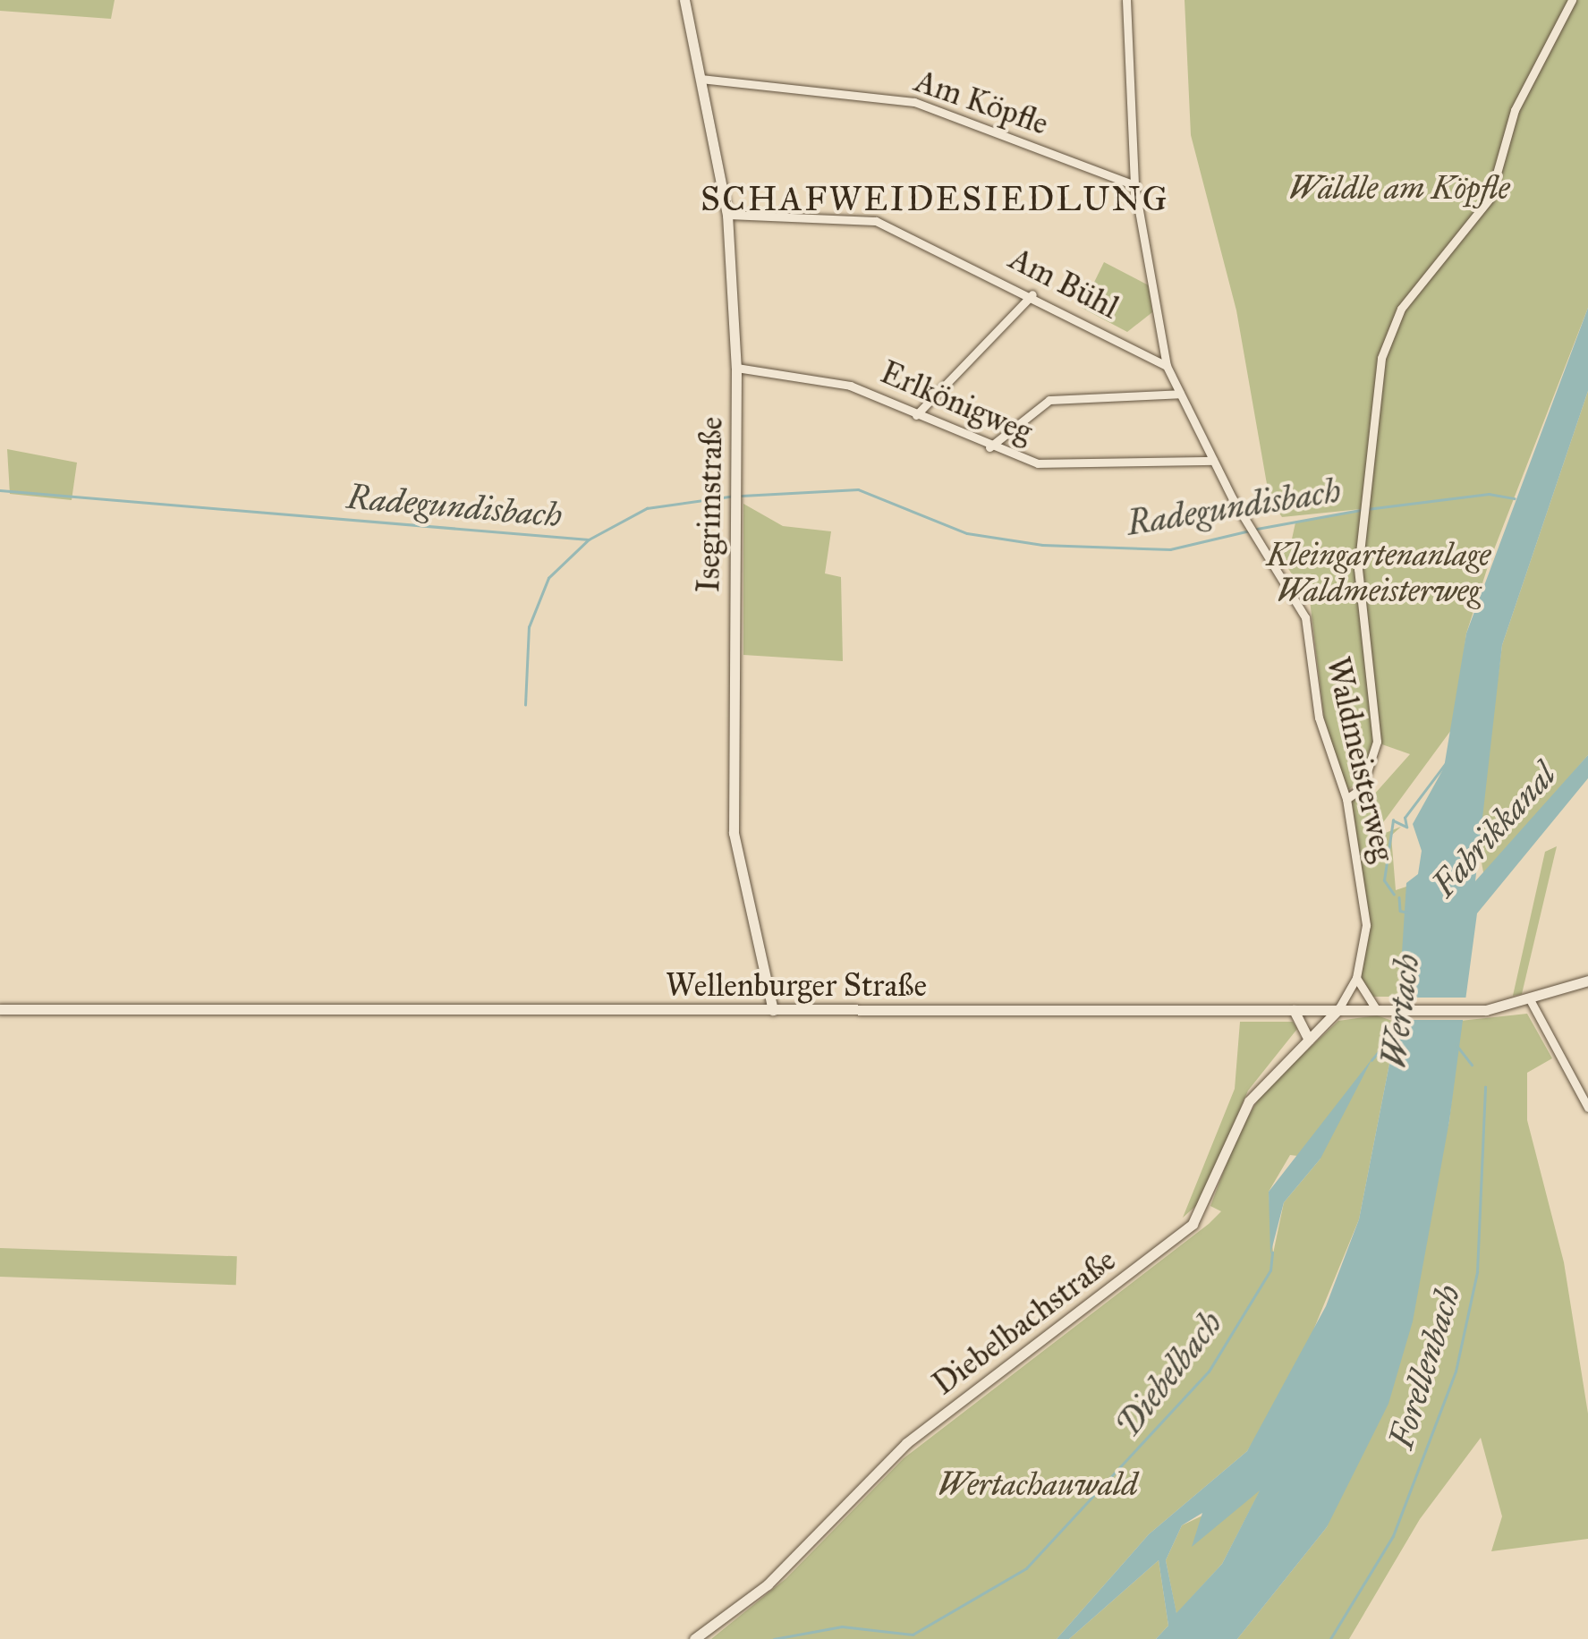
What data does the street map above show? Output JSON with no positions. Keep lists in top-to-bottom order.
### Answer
{
  "streets": {
    "street": [
      "Am Köpfle",
      "Am Bühl",
      "Erlkönigweg",
      "Isegrimstraße",
      "Waldmeisterweg",
      "Wellenburger Straße",
      "Diebelbachstraße"
    ]
  },
  "crossings": [
    ["Am Köpfle", "Isegrimstraße"],
    ["Am Köpfle", "Waldmeisterweg"],
    ["Am Bühl", "Isegrimstraße"],
    ["Am Bühl", "Waldmeisterweg"],
    ["Erlkönigweg", "Isegrimstraße"],
    ["Erlkönigweg", "Waldmeisterweg"],
    ["Isegrimstraße", "Wellenburger Straße"],
    ["Waldmeisterweg", "Wellenburger Straße"],
    ["Waldmeisterweg", "Diebelbachstraße"],
    ["Wellenburger Straße", "Diebelbachstraße"]
  ],
  "districts": ["SCHAFWEIDESIEDLUNG"],
  "water": [
    "Radegundisbach",
    "Fabrikkanal",
    "Wertach",
    "Forellenbach",
    "Diebelbach"
  ],
  "parks": ["Wäldle am Köpfle", "Kleingartenanlage Waldmeisterweg", "Wertachauwald"]
}
